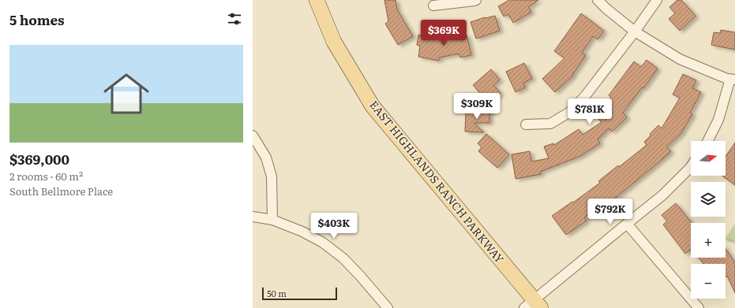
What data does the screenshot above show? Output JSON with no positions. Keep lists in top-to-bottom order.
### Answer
{
  "streets": {
    "main road": ["EAST HIGHLANDS RANCH PARKWAY"]
  },
  "scale_bar": "50 m",
  "north": "right",
  "page": {
    "heading": "5 homes",
    "price": [
      "$369K",
      "$309K",
      "$781K",
      "$792K",
      "$403K"
    ],
    "list": [
      {
        "name": "$369,000",
        "note": "2 rooms · 60 m² · South Bellmore Place"
      }
    ],
    "map_buttons": ["+", "−"],
    "scale": "50 m"
  }
}
